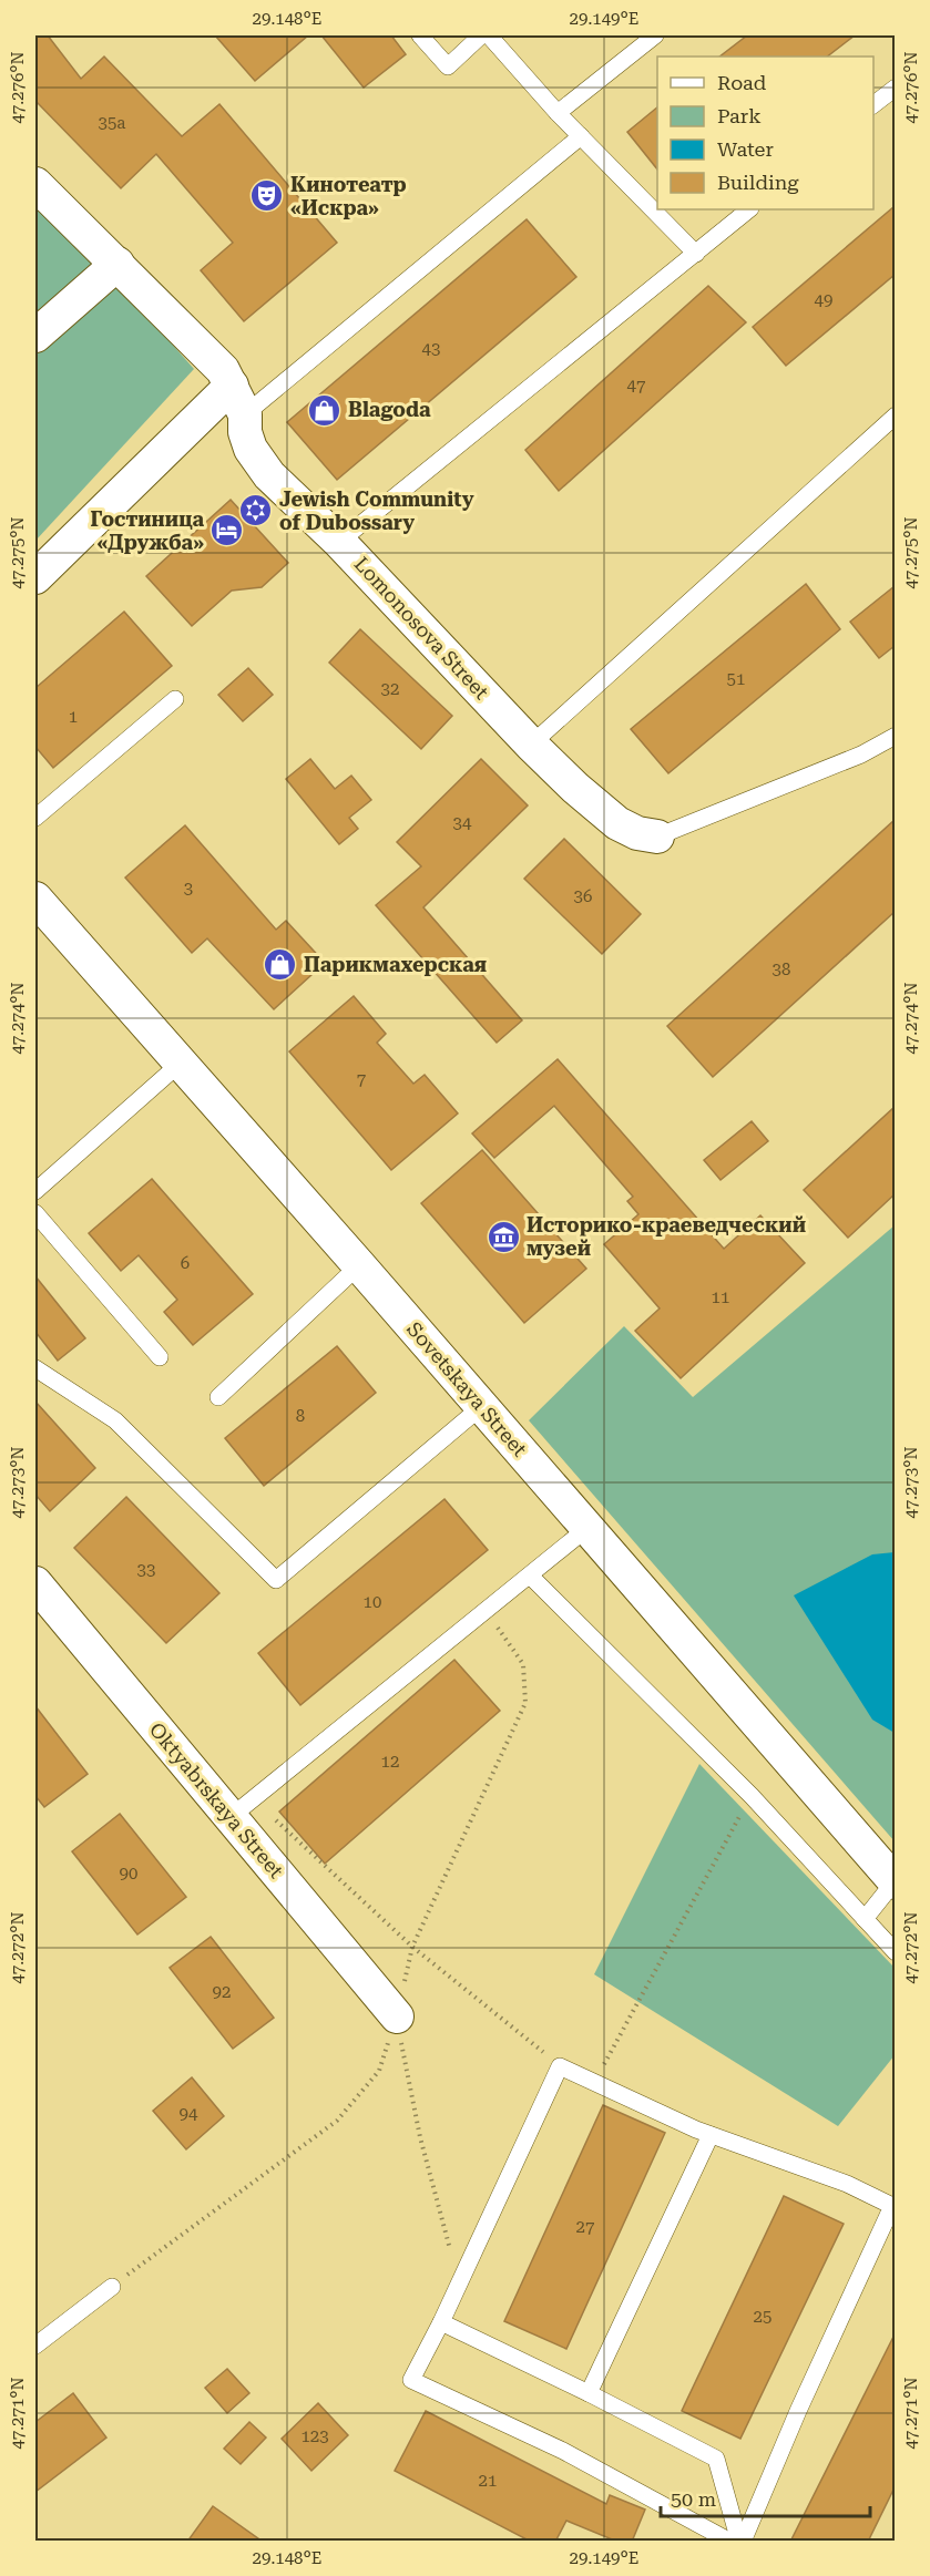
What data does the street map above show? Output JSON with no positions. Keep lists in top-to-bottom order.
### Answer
{
  "streets": {
    "street": ["Lomonosova Street", "Sovetskaya Street", "Oktyabrskaya Street"]
  },
  "places": {
    "theatre": ["Кинотеатр «Искра»"],
    "shop": ["Blagoda", "Парикмахерская"],
    "synagogue": ["Jewish Community of Dubossary"],
    "hotel": ["Гостиница «Дружба»"],
    "museum": ["Историко-краеведческий музей"]
  },
  "house_numbers": [
    "35а",
    "49",
    "43",
    "47",
    "51",
    "32",
    "1",
    "34",
    "3",
    "36",
    "38",
    "7",
    "6",
    "11",
    "8",
    "33",
    "10",
    "12",
    "90",
    "92",
    "94",
    "27",
    "25",
    "123",
    "21"
  ],
  "legend": [
    "Road",
    "Park",
    "Water",
    "Building"
  ],
  "scale_bar": "50 m",
  "coordinates": [
    "29.148°E",
    "29.149°E",
    "47.276°N",
    "47.275°N",
    "47.274°N",
    "47.273°N",
    "47.272°N",
    "47.271°N"
  ]
}
